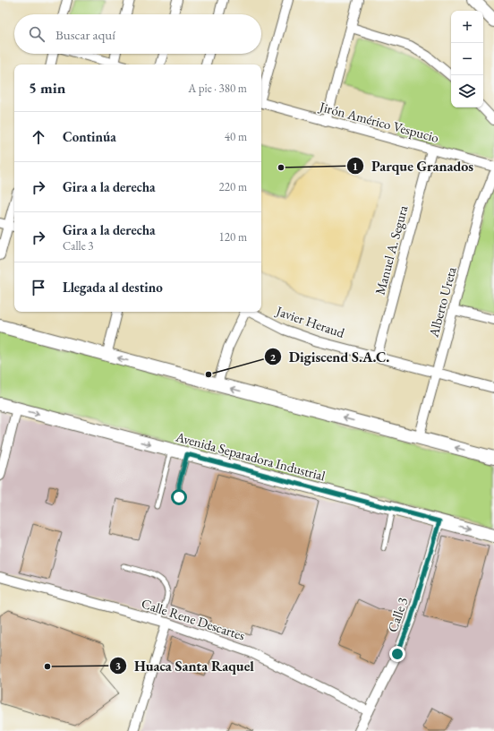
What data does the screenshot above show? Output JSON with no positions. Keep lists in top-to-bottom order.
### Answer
{
  "streets": {
    "main road": ["Avenida Separadora Industrial"],
    "street": [
      "Jirón Américo Vespucio",
      "Manuel A. Segura",
      "Alberto Ureta",
      "Javier Heraud",
      "Calle 3",
      "Calle Rene Descartes"
    ]
  },
  "crossings": [
    ["Jirón Américo Vespucio", "Manuel A. Segura"],
    ["Manuel A. Segura", "Javier Heraud"],
    ["Alberto Ureta", "Javier Heraud"],
    ["Avenida Separadora Industrial", "Calle 3"],
    ["Calle 3", "Calle Rene Descartes"]
  ],
  "places": ["Parque Granados", "Digiscend S.A.C.", "Huaca Santa Raquel"],
  "page": {
    "map_buttons": ["+", "−"],
    "search": "Buscar aquí",
    "heading": ["5 min", "A pie · 380 m"],
    "list": [
      ["Continúa", "40 m"],
      ["Gira a la derecha", "220 m"],
      ["Gira a la derecha", "Calle 3", "120 m"],
      "Llegada al destino"
    ]
  }
}
